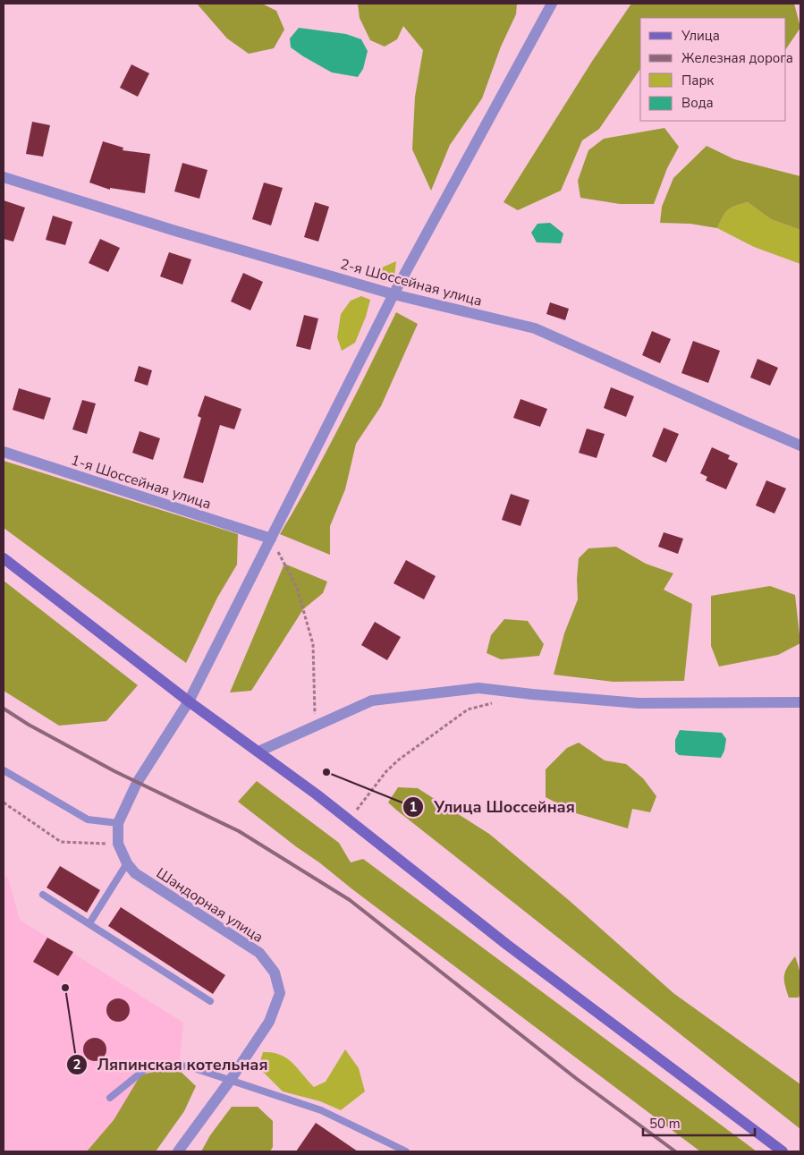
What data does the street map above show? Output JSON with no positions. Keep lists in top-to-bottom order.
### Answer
{
  "streets": {
    "street": ["2-я Шоссейная улица", "1-я Шоссейная улица", "Шандорная улица"]
  },
  "crossings": [
    ["2-я Шоссейная улица", "Шандорная улица"],
    ["1-я Шоссейная улица", "Шандорная улица"]
  ],
  "places": ["Улица Шоссейная", "Ляпинская котельная"],
  "legend": [
    "Улица",
    "Железная дорога",
    "Парк",
    "Вода"
  ],
  "scale_bar": "50 m"
}
